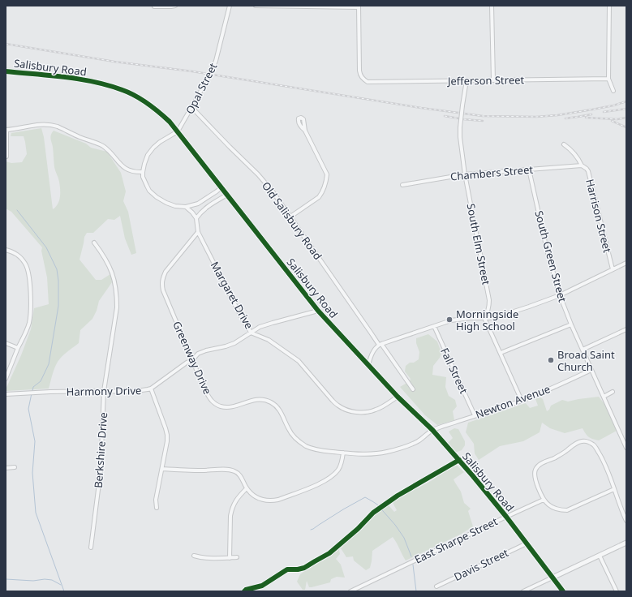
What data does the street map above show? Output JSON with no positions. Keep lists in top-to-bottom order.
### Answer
{
  "streets": {
    "street": [
      "Salisbury Road",
      "Jefferson Street",
      "Opal Street",
      "Chambers Street",
      "Harrison Street",
      "Old Salisbury Road",
      "South Elm Street",
      "South Green Street",
      "Margaret Drive",
      "Greenway Drive",
      "Fall Street",
      "Harmony Drive",
      "Newton Avenue",
      "Berkshire Drive",
      "East Sharpe Street",
      "Davis Street"
    ]
  },
  "crossings": [
    ["Salisbury Road", "Opal Street"],
    ["Salisbury Road", "Margaret Drive"],
    ["Salisbury Road", "Greenway Drive"],
    ["Salisbury Road", "Harmony Drive"],
    ["Salisbury Road", "Newton Avenue"],
    ["Salisbury Road", "East Sharpe Street"],
    ["Salisbury Road", "Davis Street"],
    ["Jefferson Street", "South Elm Street"],
    ["Opal Street", "Old Salisbury Road"],
    ["Chambers Street", "Harrison Street"],
    ["Chambers Street", "South Elm Street"],
    ["Chambers Street", "South Green Street"],
    ["South Green Street", "Newton Avenue"],
    ["Margaret Drive", "Greenway Drive"],
    ["Margaret Drive", "Harmony Drive"],
    ["Greenway Drive", "Harmony Drive"],
    ["Greenway Drive", "Newton Avenue"],
    ["Fall Street", "Newton Avenue"],
    ["Harmony Drive", "Berkshire Drive"]
  ],
  "places": ["Morningside High School", "Broad Saint Church"]
}
